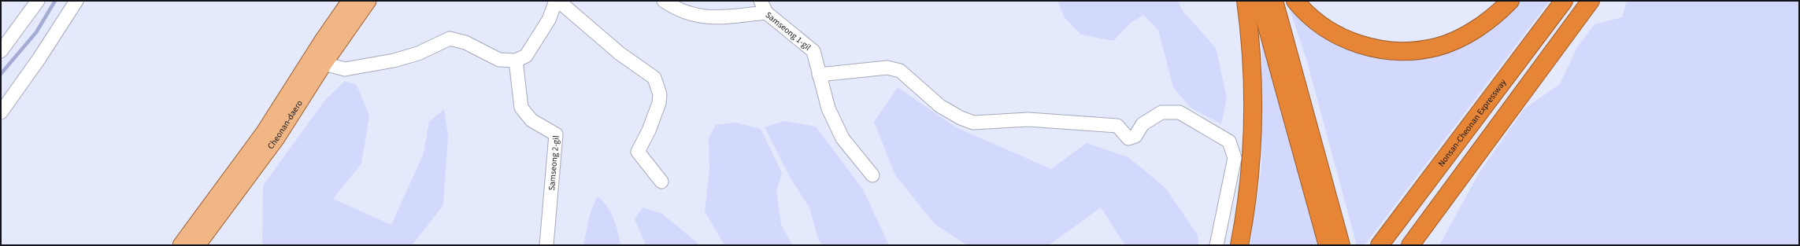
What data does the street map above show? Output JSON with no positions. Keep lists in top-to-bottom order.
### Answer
{
  "streets": {
    "highway": ["Nonsan-Cheonan Expressway"],
    "main road": ["Cheonan-daero"],
    "lane": ["Samseong 1-gil", "Samseong 2-gil"]
  }
}
